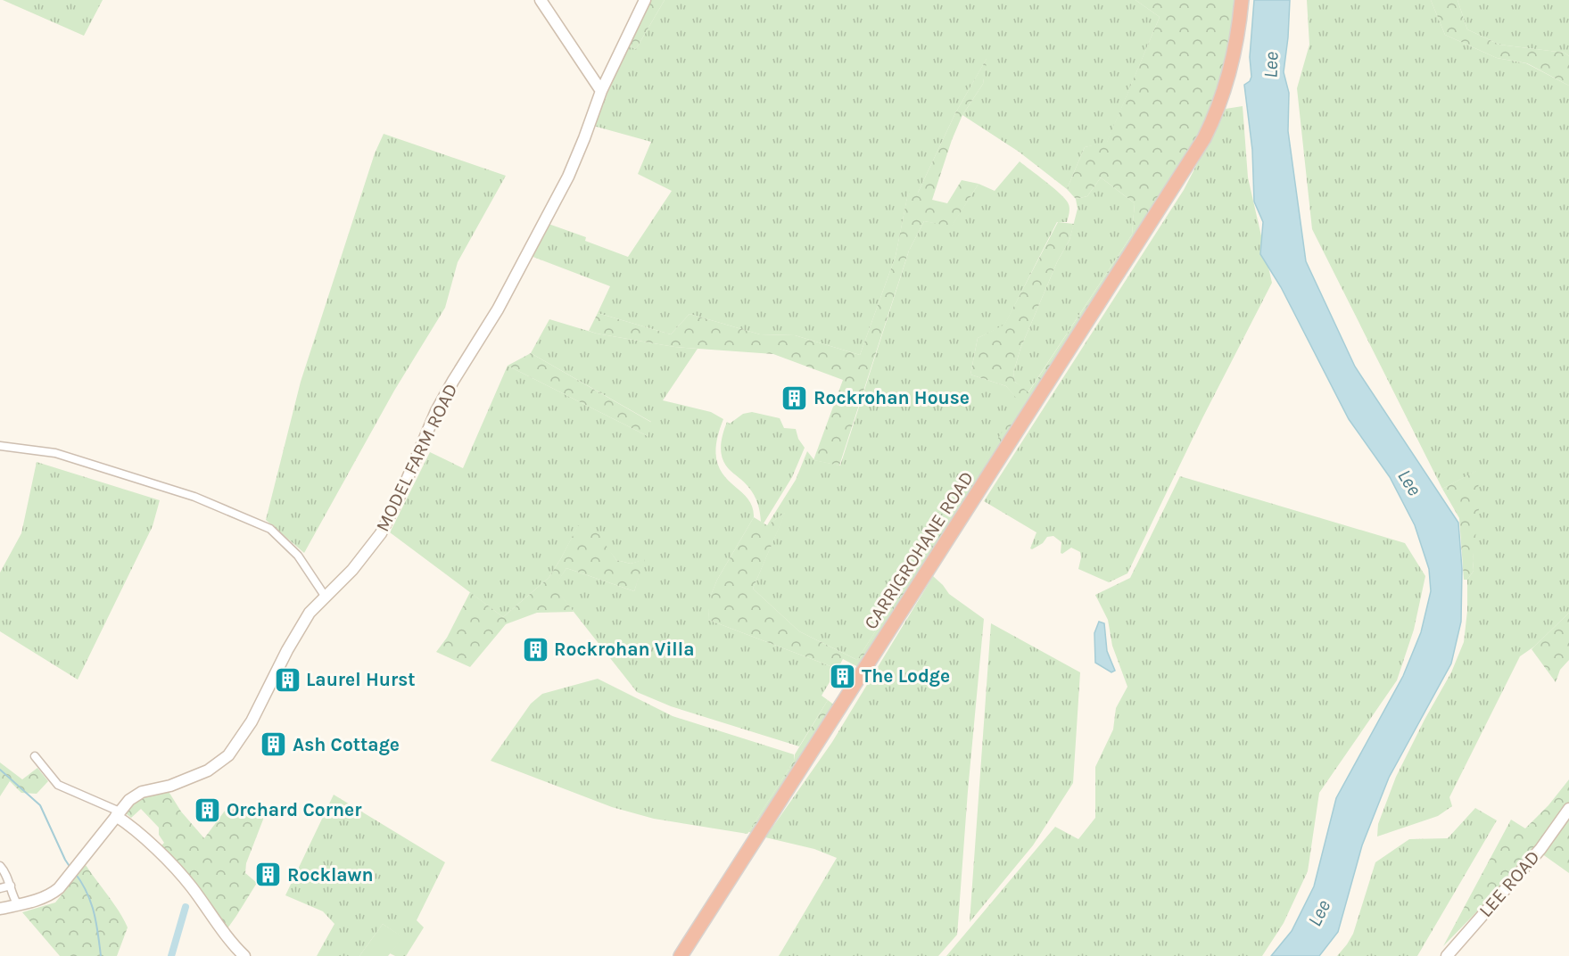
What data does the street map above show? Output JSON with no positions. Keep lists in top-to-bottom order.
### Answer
{
  "streets": {
    "highway": ["CARRIGROHANE ROAD"],
    "main road": ["MODEL FARM ROAD", "LEE ROAD"]
  },
  "water": ["Lee"],
  "places": {
    "building": [
      "Rockrohan House",
      "Rockrohan Villa",
      "The Lodge",
      "Laurel Hurst",
      "Ash Cottage",
      "Orchard Corner",
      "Rocklawn"
    ]
  }
}
